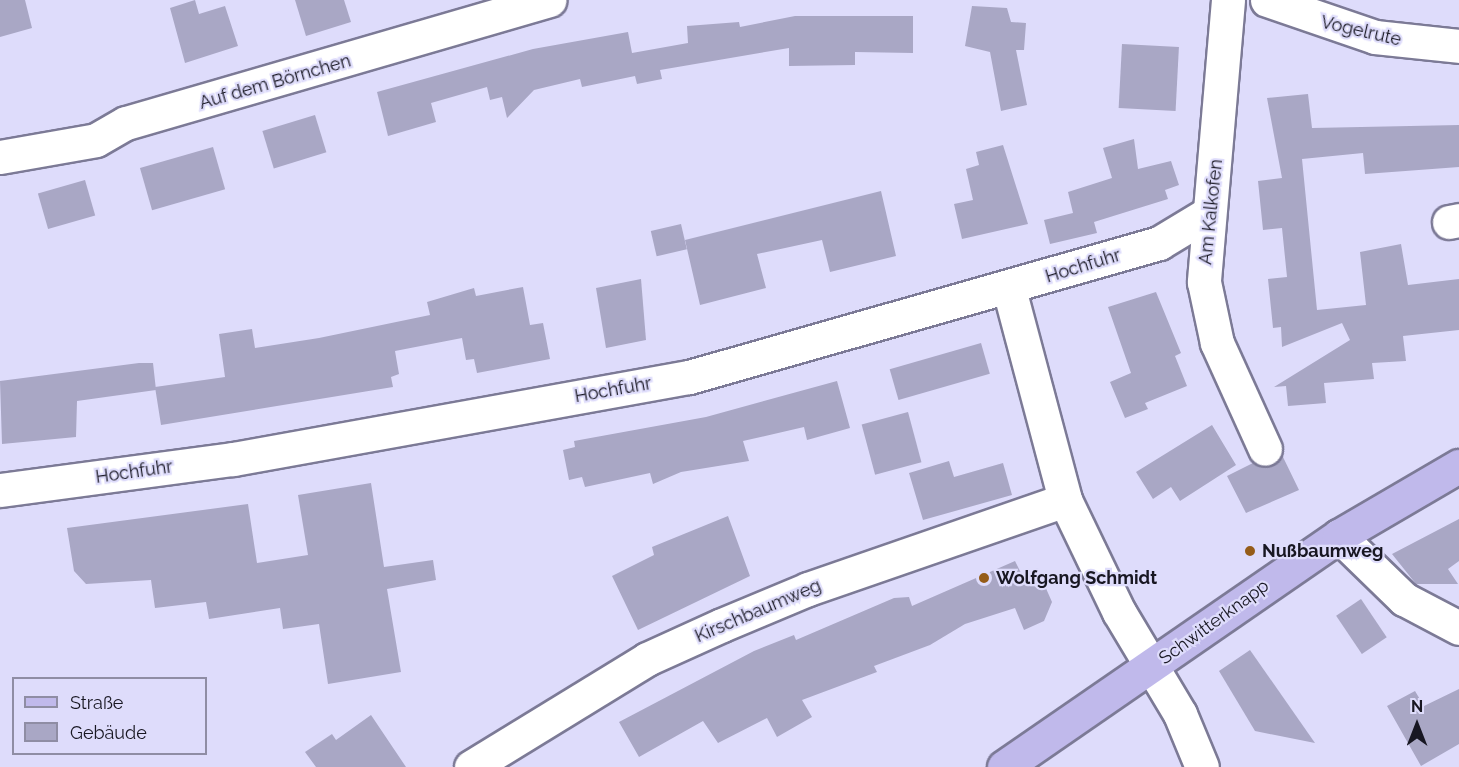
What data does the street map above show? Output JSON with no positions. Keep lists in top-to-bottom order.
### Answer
{
  "streets": {
    "main road": ["Schwitterknapp"],
    "street": [
      "Vogelrute",
      "Auf dem Börnchen",
      "Am Kalkofen",
      "Hochfuhr",
      "Kirschbaumweg"
    ]
  },
  "crossings": [
    ["Am Kalkofen", "Hochfuhr"]
  ],
  "places": ["Nußbaumweg", "Wolfgang Schmidt"],
  "legend": ["Straße", "Gebäude"],
  "north": "top"
}
